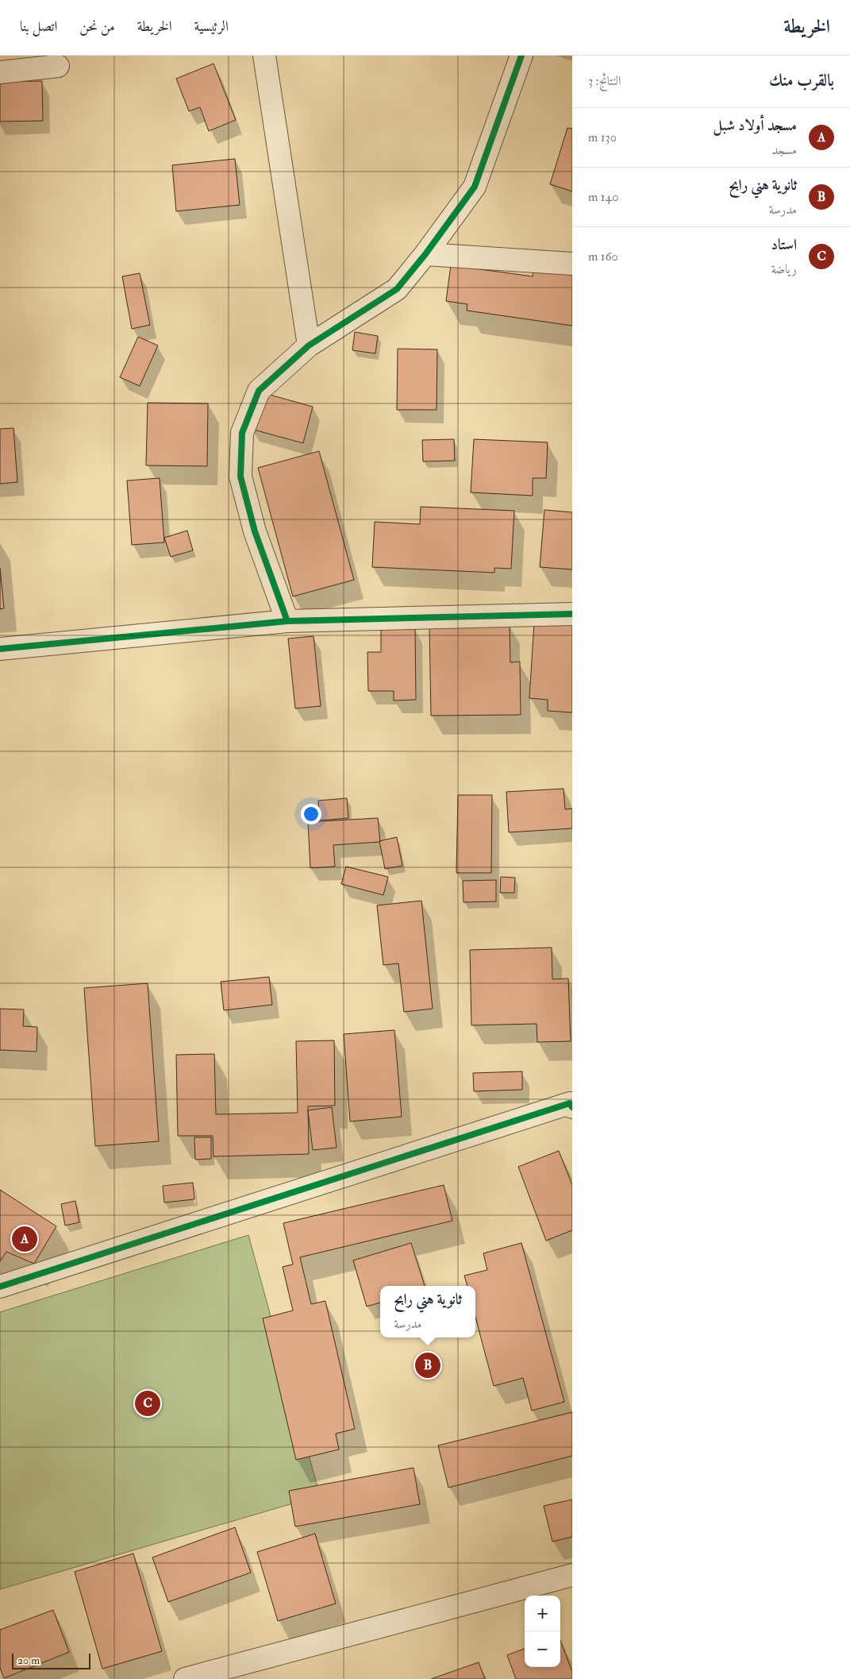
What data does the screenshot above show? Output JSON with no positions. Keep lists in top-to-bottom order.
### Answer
{
  "scale_bar": "20 m",
  "page": {
    "header": "الخريطة",
    "nav": [
      "الرئيسية",
      "الخريطة",
      "من نحن",
      "اتصل بنا"
    ],
    "heading": ["بالقرب منك", "النتائج: 3"],
    "list": [
      {
        "mark": "A",
        "name": "مسجد أولاد شبل",
        "note": "مسجد",
        "value": "130 m"
      },
      {
        "mark": "B",
        "name": "ثانوية هني رابح",
        "note": "مدرسة",
        "value": "140 m"
      },
      {
        "mark": "C",
        "name": "استاد",
        "note": "رياضة",
        "value": "160 m"
      }
    ],
    "pins": ["A", "B", "C"],
    "popup": ["ثانوية هني رابح", "مدرسة"],
    "map_buttons": ["+", "−"],
    "scale": "20 m"
  }
}
